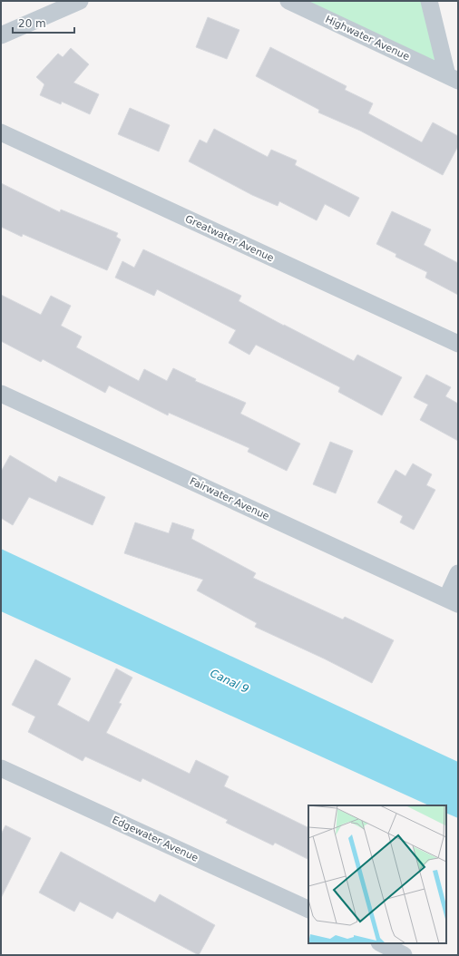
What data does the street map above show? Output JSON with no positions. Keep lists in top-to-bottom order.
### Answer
{
  "streets": {
    "street": [
      "Highwater Avenue",
      "Greatwater Avenue",
      "Fairwater Avenue",
      "Edgewater Avenue"
    ]
  },
  "water": ["Canal 9"],
  "scale_bar": "20 m"
}
